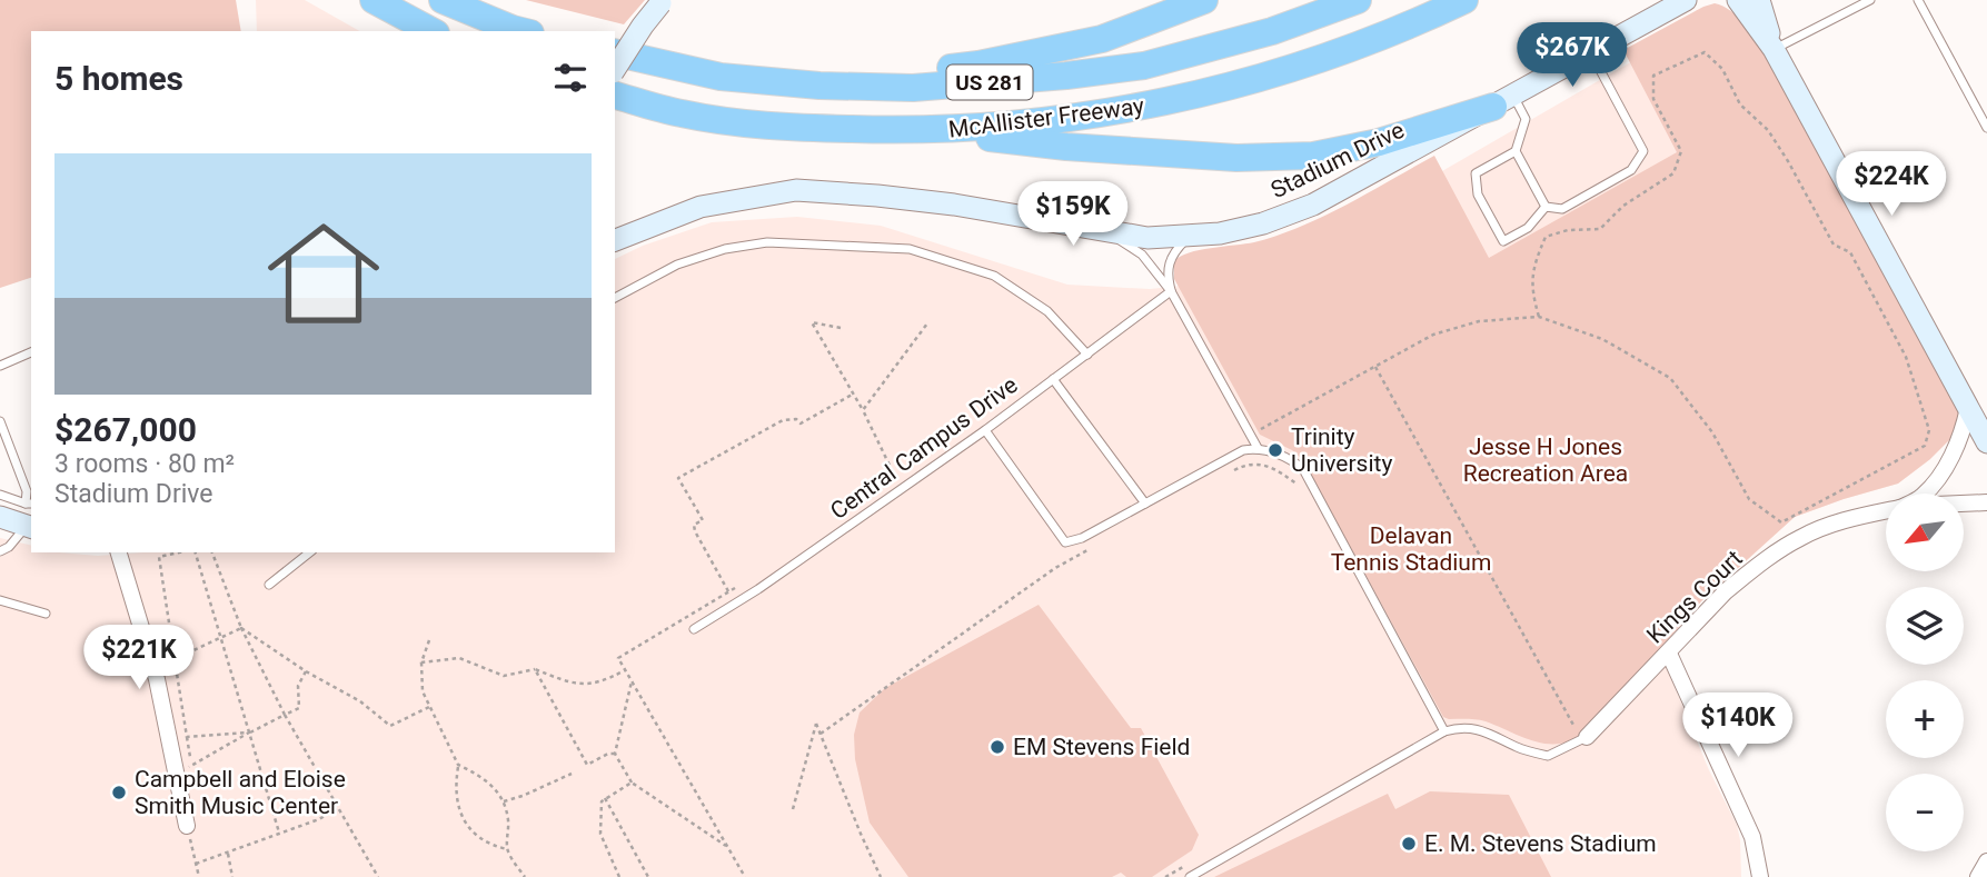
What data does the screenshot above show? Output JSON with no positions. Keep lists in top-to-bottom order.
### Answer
{
  "streets": {
    "highway": ["US 281", "McAllister Freeway"],
    "main road": ["Stadium Drive"],
    "street": ["Kings Court"],
    "lane": ["Central Campus Drive"]
  },
  "parks": ["Jesse H Jones Recreation Area", "Delavan Tennis Stadium"],
  "places": [
    "Trinity University",
    "EM Stevens Field",
    "Campbell and Eloise Smith Music Center",
    "E. M. Stevens Stadium"
  ],
  "north": "bottom left",
  "page": {
    "price": [
      "$267K",
      "$224K",
      "$159K",
      "$221K",
      "$140K"
    ],
    "heading": "5 homes",
    "list": [
      {
        "name": "$267,000",
        "note": "3 rooms · 80 m² · Stadium Drive"
      }
    ],
    "map_buttons": ["+", "−"]
  }
}
